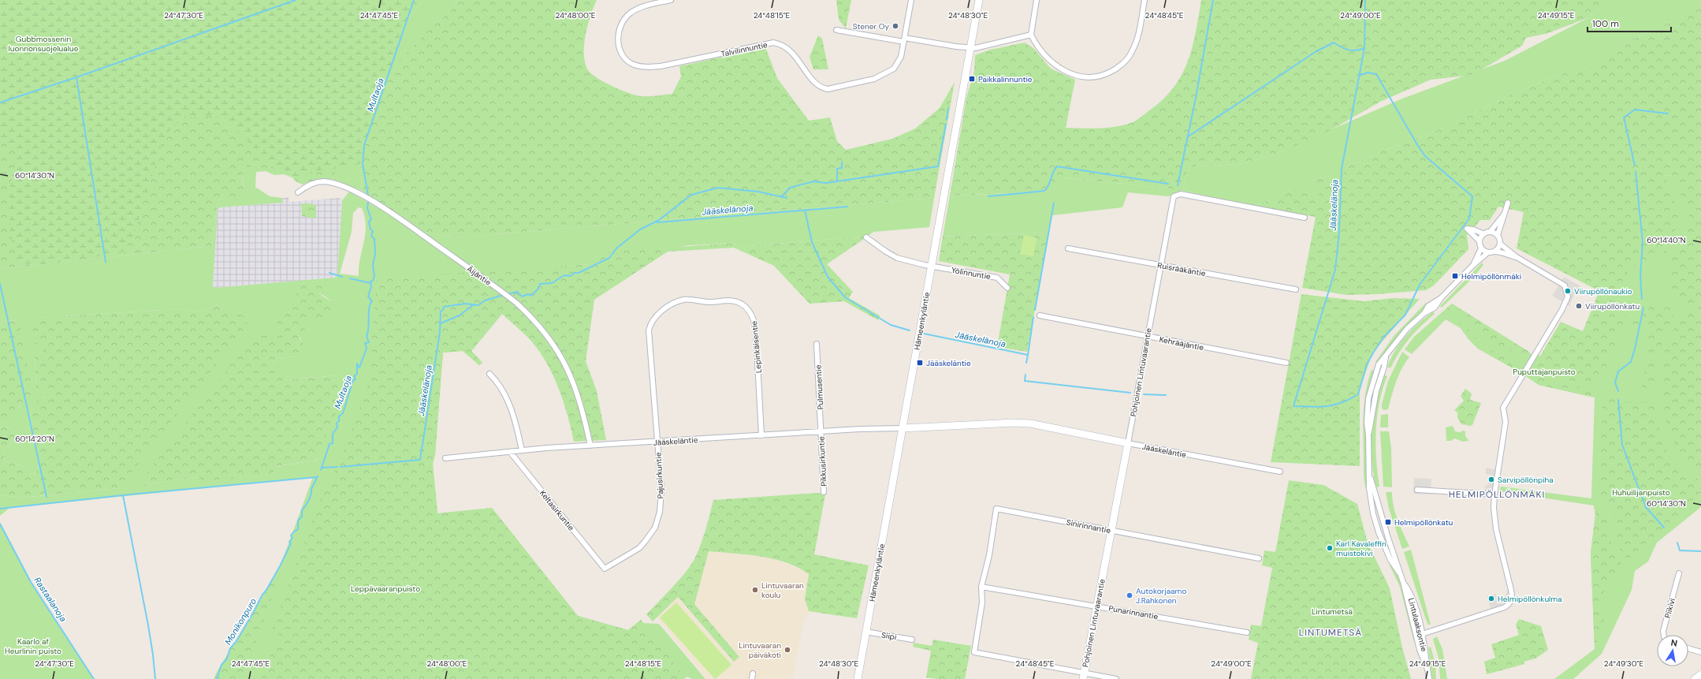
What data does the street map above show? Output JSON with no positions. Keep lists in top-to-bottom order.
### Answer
{
  "streets": {
    "street": [
      "Talvilinnuntie",
      "Ruisrääkäntie",
      "Yölinnuntie",
      "Äijäntie",
      "Hämeenkyläntie",
      "Kehrääjäntie",
      "Lepinkäisentie",
      "Pohjoinen Lintuvaarantie",
      "Pulmusentie",
      "Jääskeläntie",
      "Pikkusirkuntie",
      "Pajusirkuntie",
      "Keltasirkuntie",
      "Sinirinnantie",
      "Piikivi",
      "Punarinnantie",
      "Lintulaaksontie",
      "Siipi"
    ]
  },
  "crossings": [
    ["Ruisrääkäntie", "Pohjoinen Lintuvaarantie"],
    ["Yölinnuntie", "Hämeenkyläntie"],
    ["Äijäntie", "Jääskeläntie"],
    ["Hämeenkyläntie", "Jääskeläntie"],
    ["Hämeenkyläntie", "Siipi"],
    ["Kehrääjäntie", "Pohjoinen Lintuvaarantie"],
    ["Lepinkäisentie", "Jääskeläntie"],
    ["Lepinkäisentie", "Pajusirkuntie"],
    ["Pohjoinen Lintuvaarantie", "Jääskeläntie"],
    ["Pohjoinen Lintuvaarantie", "Sinirinnantie"],
    ["Pohjoinen Lintuvaarantie", "Punarinnantie"],
    ["Pulmusentie", "Jääskeläntie"],
    ["Pulmusentie", "Pikkusirkuntie"],
    ["Jääskeläntie", "Pikkusirkuntie"],
    ["Jääskeläntie", "Pajusirkuntie"],
    ["Jääskeläntie", "Keltasirkuntie"],
    ["Pajusirkuntie", "Keltasirkuntie"],
    ["Sinirinnantie", "Punarinnantie"]
  ],
  "districts": ["HELMIPÖLLÖNMÄKI", "LINTUMETSÄ"],
  "water": [
    "Multaoja",
    "Jääskelänoja",
    "Rastaalanoja",
    "Monikonpuro"
  ],
  "parks": [
    "Gubbmossenin luonnonsuojelualue",
    "Puputtajanpuisto",
    "Huhuilijanpuisto",
    "Leppävaaranpuisto",
    "Lintumetsä",
    "Kaarlo af Heurlinin puisto"
  ],
  "places": {
    "other": [
      "Stener Oy",
      "Viirupöllönaukio",
      "Viirupöllönkatu",
      "Sarvipöllönpiha",
      "Karl Kavaleffin muistokivi",
      "Lintuvaaran koulu",
      "Autokorjaamo J.Rahkonen",
      "Helmipöllönkulma",
      "Lintuvaaran päiväkoti"
    ],
    "transit": [
      "Paikkalinnuntie",
      "Helmipöllönmäki",
      "Jääskeläntie",
      "Helmipöllönkatu"
    ]
  },
  "scale_bar": "100 m",
  "north": "top",
  "coordinates": [
    "24°47'30\"E",
    "24°47'45\"E",
    "24°48'00\"E",
    "24°48'15\"E",
    "24°48'30\"E",
    "24°48'45\"E",
    "24°49'00\"E",
    "24°49'15\"E",
    "60°14'30\"N",
    "60°14'40\"N",
    "60°14'20\"N",
    "24°49'30\"E"
  ]
}
